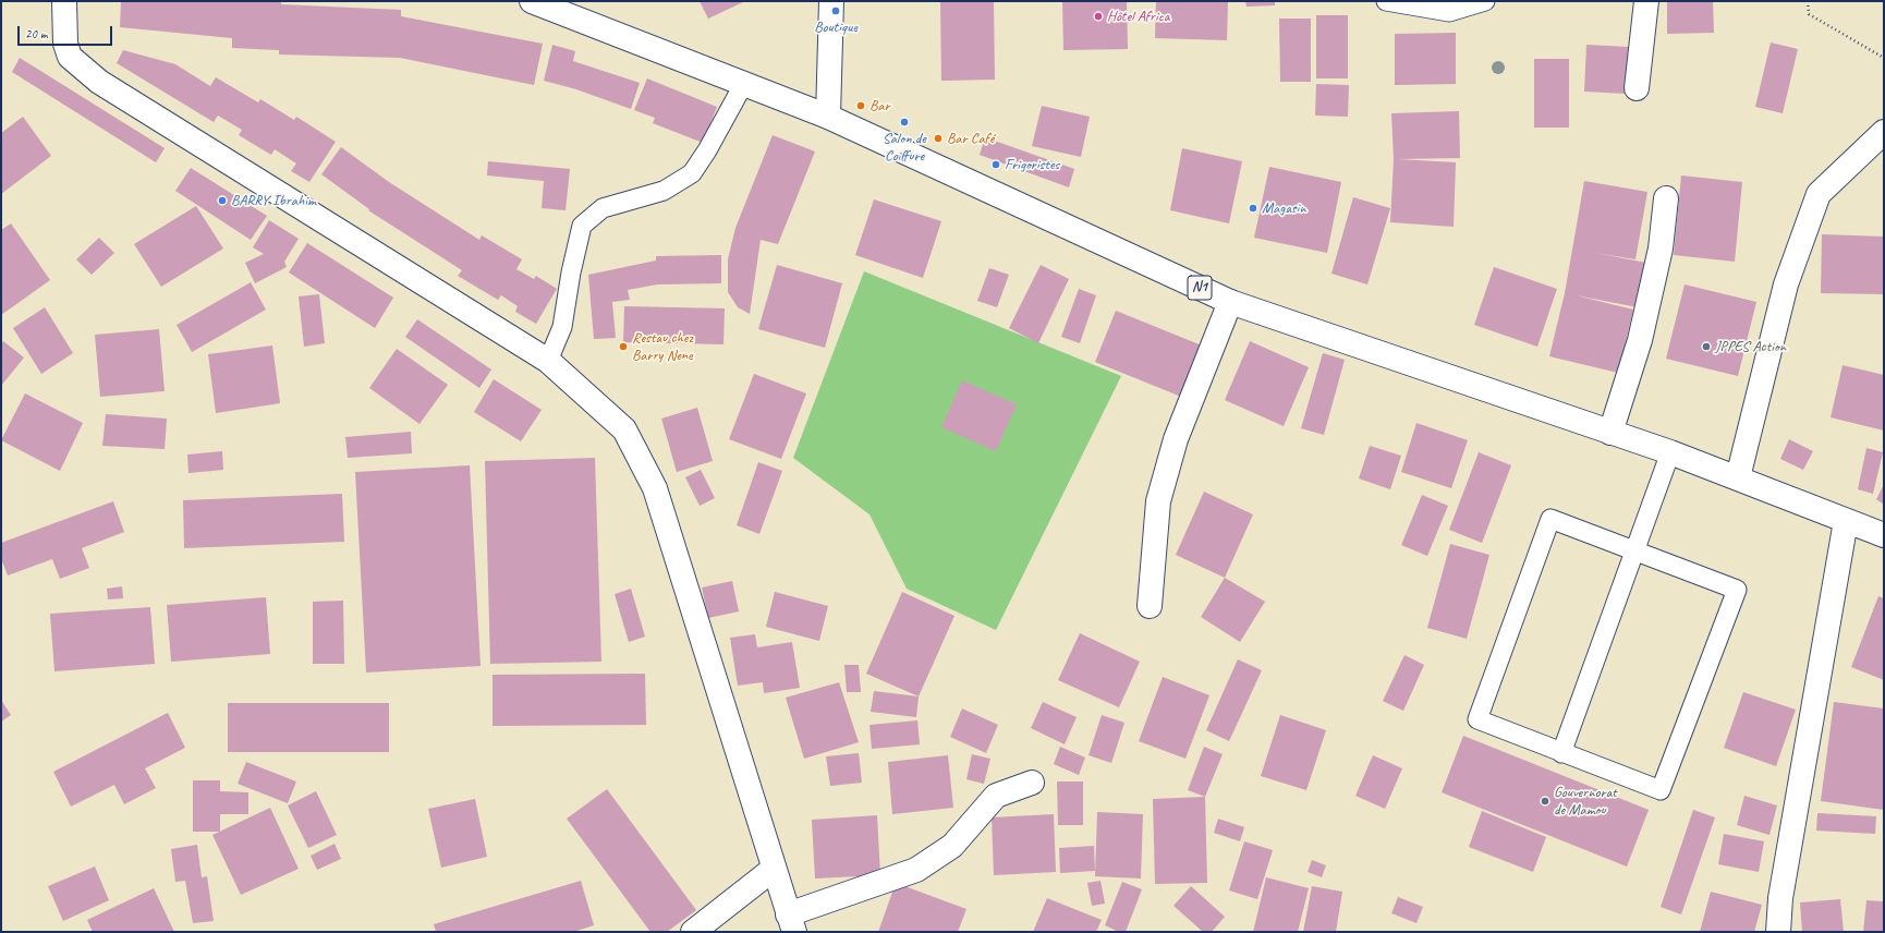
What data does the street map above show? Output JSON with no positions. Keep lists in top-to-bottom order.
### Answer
{
  "streets": {
    "main road": ["N1"]
  },
  "places": [
    "Boutique",
    "Hôtel Africa",
    "Bar",
    "Salon de Coiffure",
    "Bar Café",
    "Frigoristes",
    "BARRY Ibrahim",
    "Magasin",
    "Restau chez Barry Nene",
    "JPPES Action",
    "Gouvernorat de Mamou"
  ],
  "scale_bar": "20 m"
}
